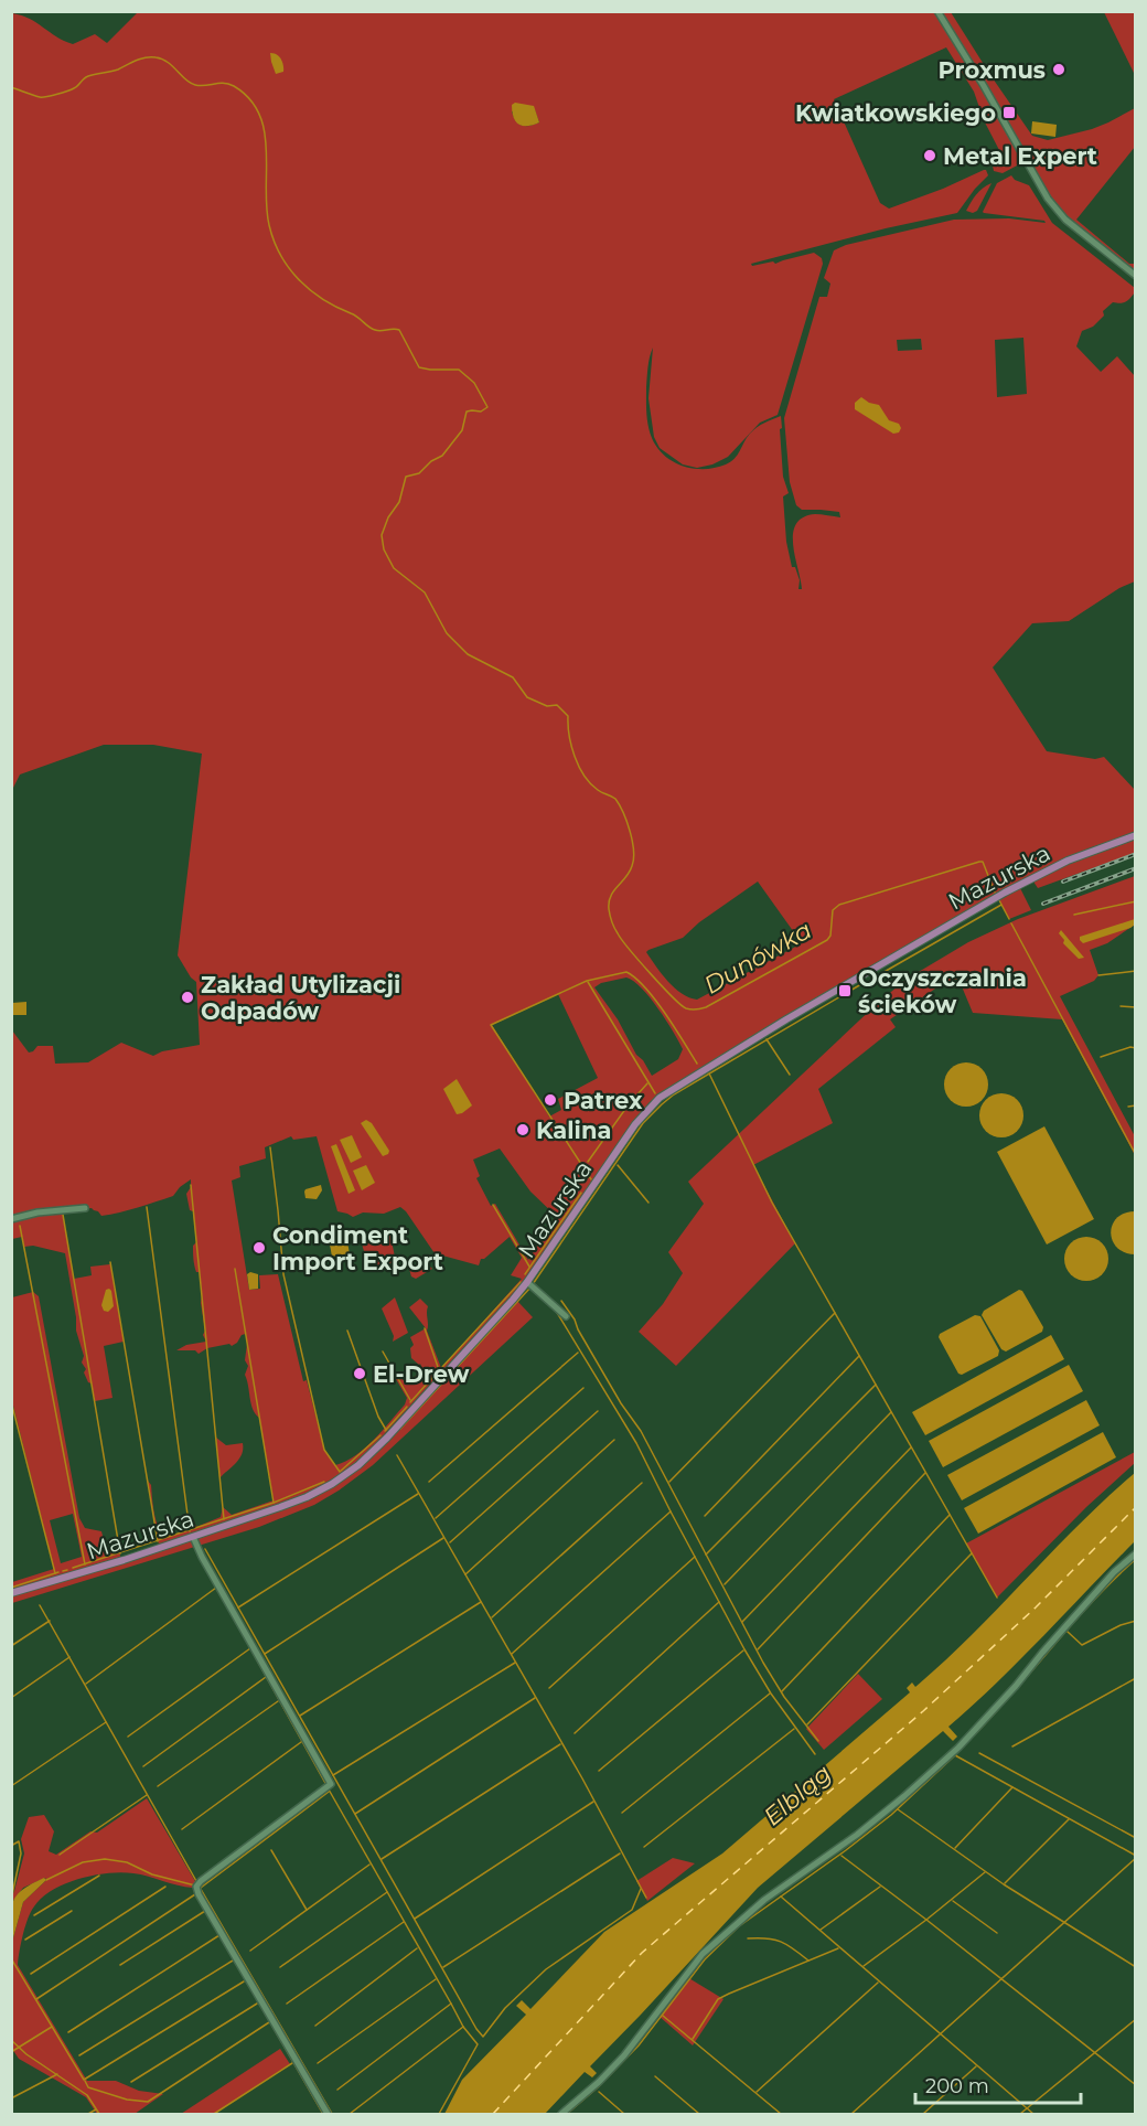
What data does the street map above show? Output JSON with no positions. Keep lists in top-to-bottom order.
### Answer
{
  "streets": {
    "main road": ["Mazurska"]
  },
  "water": ["Dunówka", "Elbląg"],
  "places": {
    "other": [
      "Proxmus",
      "Metal Expert",
      "Zakład Utylizacji Odpadów",
      "Patrex",
      "Kalina",
      "Condiment Import Export",
      "El-Drew"
    ],
    "transit": ["Kwiatkowskiego", "Oczyszczalnia ścieków"]
  },
  "scale_bar": "200 m"
}
